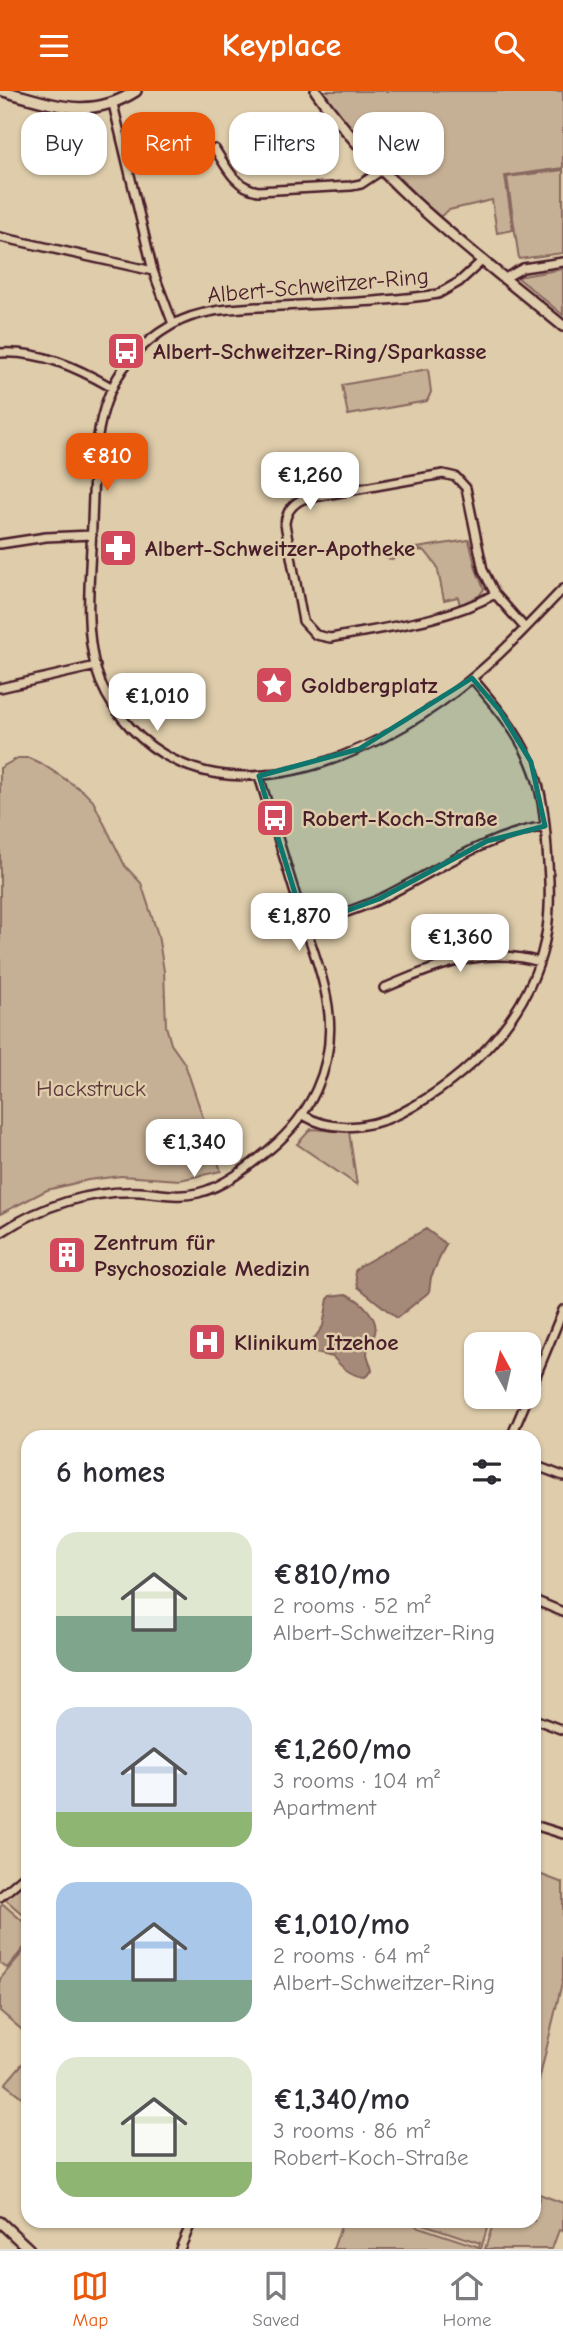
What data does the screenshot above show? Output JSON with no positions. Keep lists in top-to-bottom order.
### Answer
{
  "streets": {
    "street": ["Albert-Schweitzer-Ring"]
  },
  "parks": ["Hackstruck"],
  "places": {
    "bus stop": ["Albert-Schweitzer-Ring/Sparkasse", "Robert-Koch-Straße"],
    "pharmacy": ["Albert-Schweitzer-Apotheke"],
    "place": ["Goldbergplatz"],
    "building": ["Zentrum für Psychosoziale Medizin"],
    "hospital": ["Klinikum Itzehoe"]
  },
  "north": "top",
  "page": {
    "header": "Keyplace",
    "chip": [
      "Buy",
      "Rent",
      "Filters",
      "New"
    ],
    "price": [
      "€810",
      "€1,260",
      "€1,010",
      "€1,870",
      "€1,360",
      "€1,340"
    ],
    "heading": "6 homes",
    "list": [
      {
        "name": "€810/mo",
        "note": "2 rooms · 52 m² · Albert-Schweitzer-Ring"
      },
      {
        "name": "€1,260/mo",
        "note": "3 rooms · 104 m² · Apartment"
      },
      {
        "name": "€1,010/mo",
        "note": "2 rooms · 64 m² · Albert-Schweitzer-Ring"
      },
      {
        "name": "€1,340/mo",
        "note": "3 rooms · 86 m² · Robert-Koch-Straße"
      }
    ],
    "tabs": ["Map", "Saved", "Home"]
  }
}
